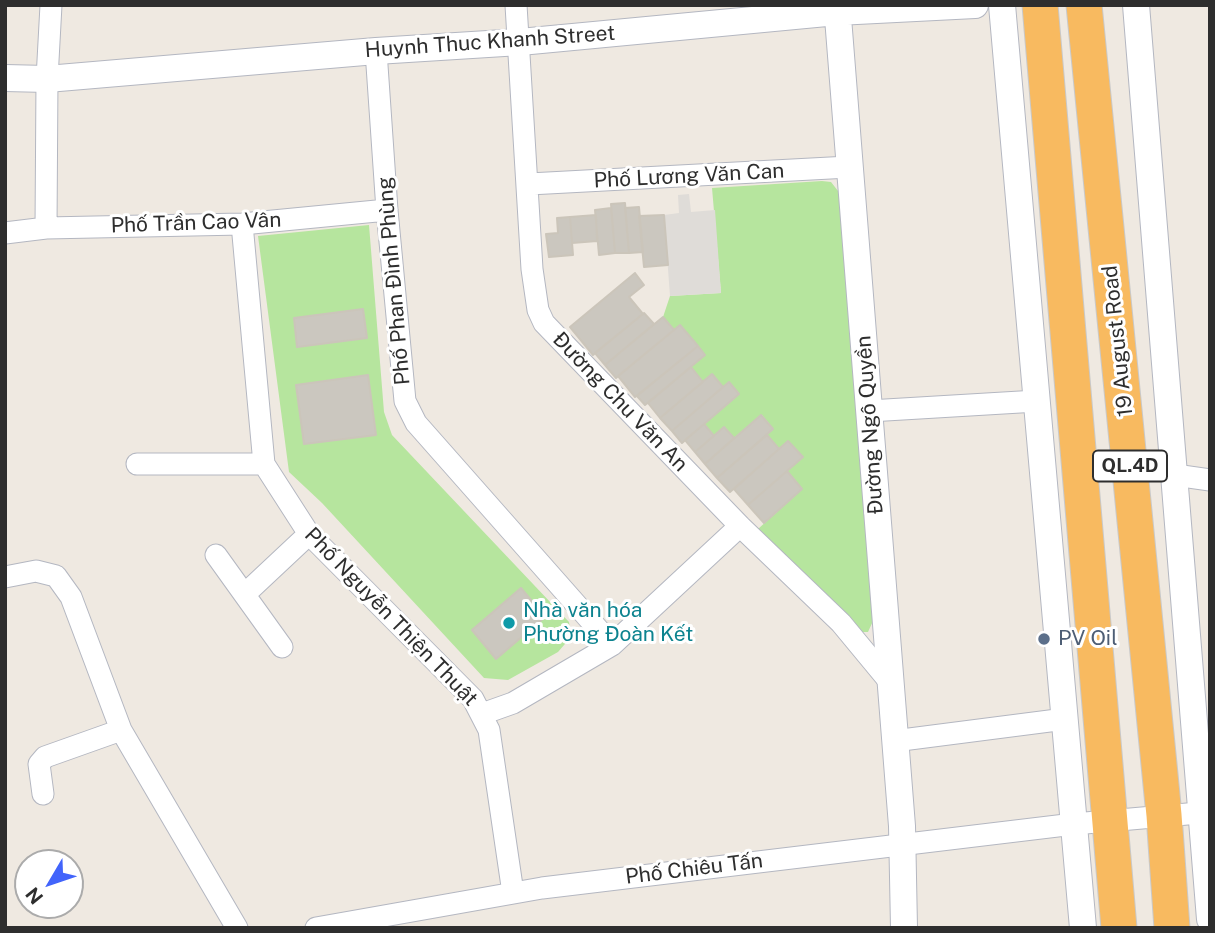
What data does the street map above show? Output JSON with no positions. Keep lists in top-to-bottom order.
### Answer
{
  "streets": {
    "highway": ["19 August Road", "QL.4D"],
    "street": [
      "Huynh Thuc Khanh Street",
      "Phố Lương Văn Can",
      "Phố Trần Cao Vân",
      "Phố Phan Đình Phùng",
      "Đường Chu Văn An",
      "Đường Ngô Quyền",
      "Phố Nguyễn Thiện Thuật",
      "Phố Chiêu Tấn"
    ]
  },
  "crossings": [
    ["Huynh Thuc Khanh Street", "Phố Phan Đình Phùng"],
    ["Huynh Thuc Khanh Street", "Đường Chu Văn An"],
    ["Huynh Thuc Khanh Street", "Đường Ngô Quyền"],
    ["Phố Lương Văn Can", "Đường Chu Văn An"],
    ["Phố Lương Văn Can", "Đường Ngô Quyền"],
    ["Phố Trần Cao Vân", "Phố Phan Đình Phùng"],
    ["Phố Trần Cao Vân", "Phố Nguyễn Thiện Thuật"],
    ["19 August Road", "Phố Chiêu Tấn"],
    ["Đường Chu Văn An", "Đường Ngô Quyền"],
    ["Đường Ngô Quyền", "Phố Chiêu Tấn"],
    ["QL.4D", "Phố Chiêu Tấn"],
    ["Phố Nguyễn Thiện Thuật", "Phố Chiêu Tấn"]
  ],
  "places": ["Nhà văn hóa Phường Đoàn Kết", "PV Oil"],
  "north": "bottom left"
}
